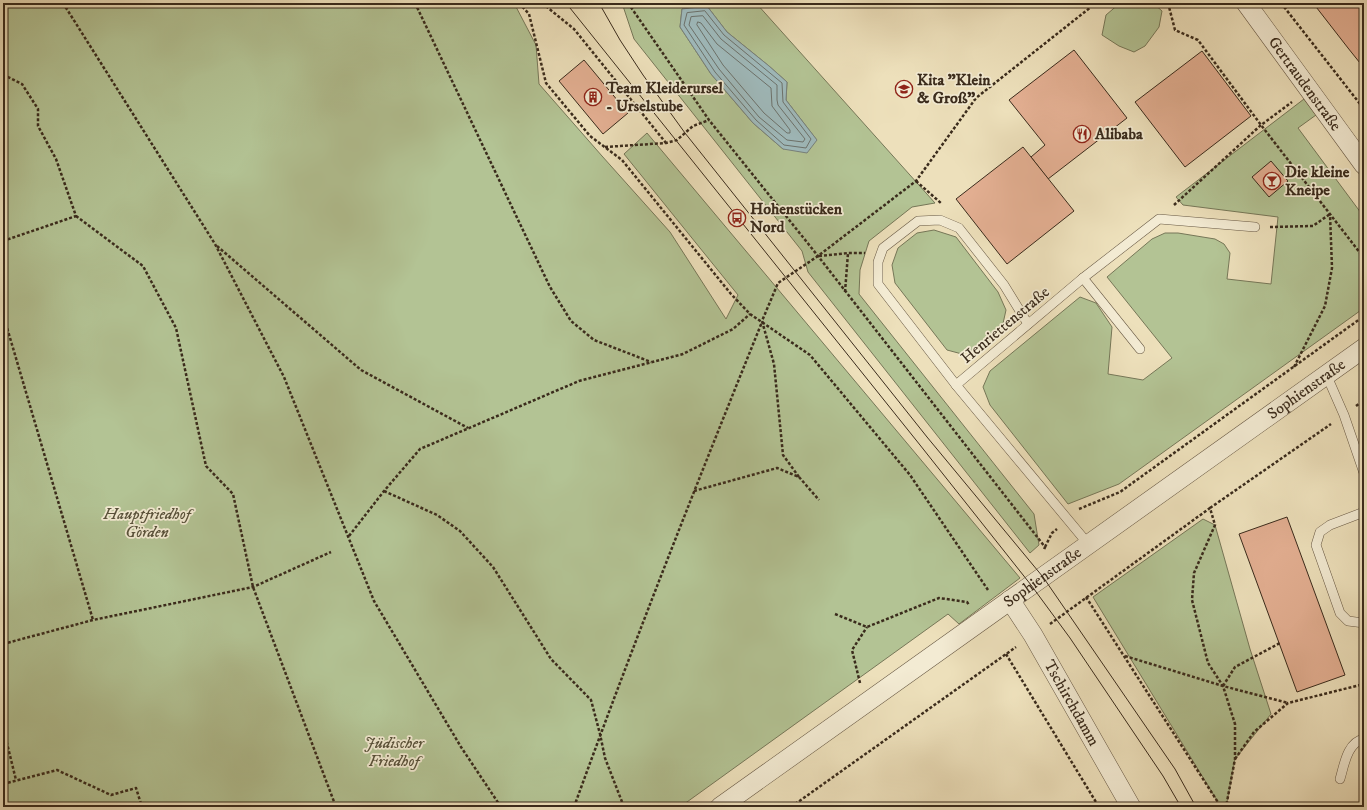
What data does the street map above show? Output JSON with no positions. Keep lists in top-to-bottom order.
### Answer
{
  "streets": {
    "street": ["Gertraudenstraße", "Sophienstraße", "Tschirchdamm"],
    "lane": ["Henriettenstraße"]
  },
  "crossings": [
    ["Henriettenstraße", "Sophienstraße"],
    ["Sophienstraße", "Tschirchdamm"]
  ],
  "parks": ["Hauptfriedhof Görden", "Jüdischer Friedhof"],
  "places": {
    "school or university": ["Kita \"Klein & Groß\""],
    "building": ["Team Kleiderursel - Urselstube"],
    "restaurant": ["Alibaba"],
    "bar": ["Die kleine Kneipe"],
    "bus stop": ["Hohenstücken Nord"]
  }
}
